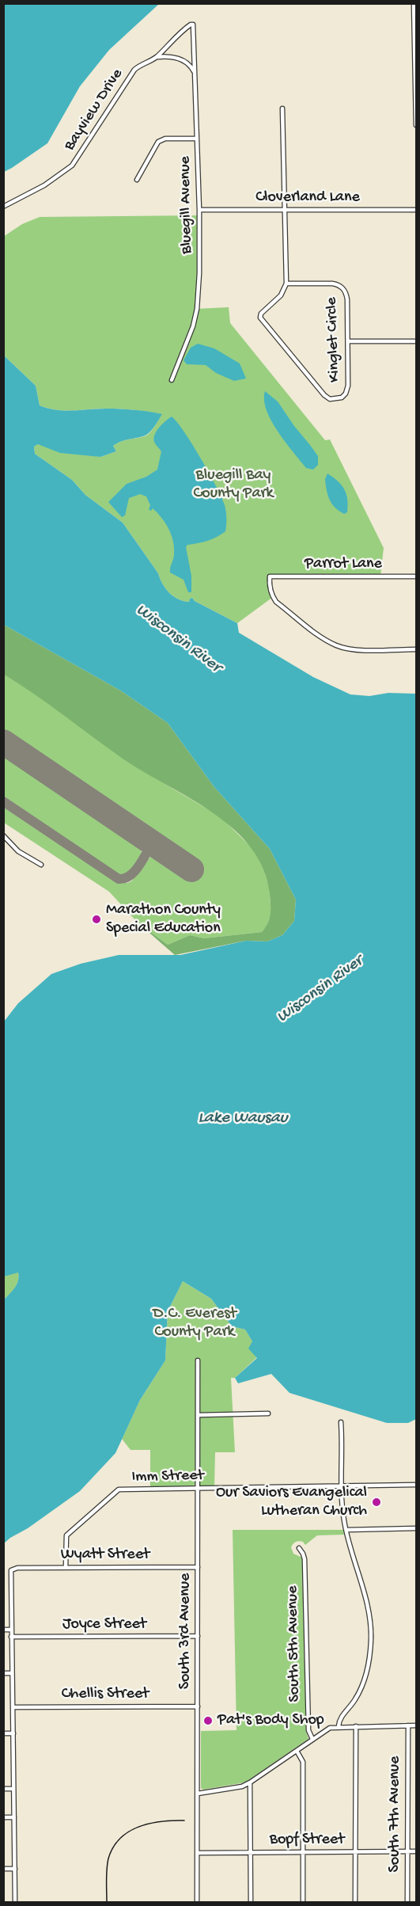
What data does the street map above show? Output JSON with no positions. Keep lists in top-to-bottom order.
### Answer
{
  "streets": {
    "street": [
      "Bayview Drive",
      "Cloverland Lane",
      "Bluegill Avenue",
      "Kinglet Circle",
      "Parrot Lane",
      "Imm Street",
      "Wyatt Street",
      "Joyce Street",
      "South 3rd Avenue",
      "South 5th Avenue",
      "Chellis Street",
      "South 7th Avenue",
      "Bopf Street"
    ]
  },
  "crossings": [
    ["Bayview Drive", "Bluegill Avenue"],
    ["Cloverland Lane", "Bluegill Avenue"],
    ["Imm Street", "Wyatt Street"],
    ["Imm Street", "South 3rd Avenue"],
    ["Wyatt Street", "South 3rd Avenue"],
    ["Joyce Street", "South 3rd Avenue"],
    ["South 3rd Avenue", "Chellis Street"],
    ["South 3rd Avenue", "Bopf Street"],
    ["South 7th Avenue", "Bopf Street"]
  ],
  "water": ["Wisconsin River", "Lake Wausau"],
  "parks": ["Bluegill Bay County Park", "D.C. Everest County Park"],
  "places": ["Marathon County Special Education", "Our Saviors Evangelical Lutheran Church", "Pat's Body Shop"]
}
